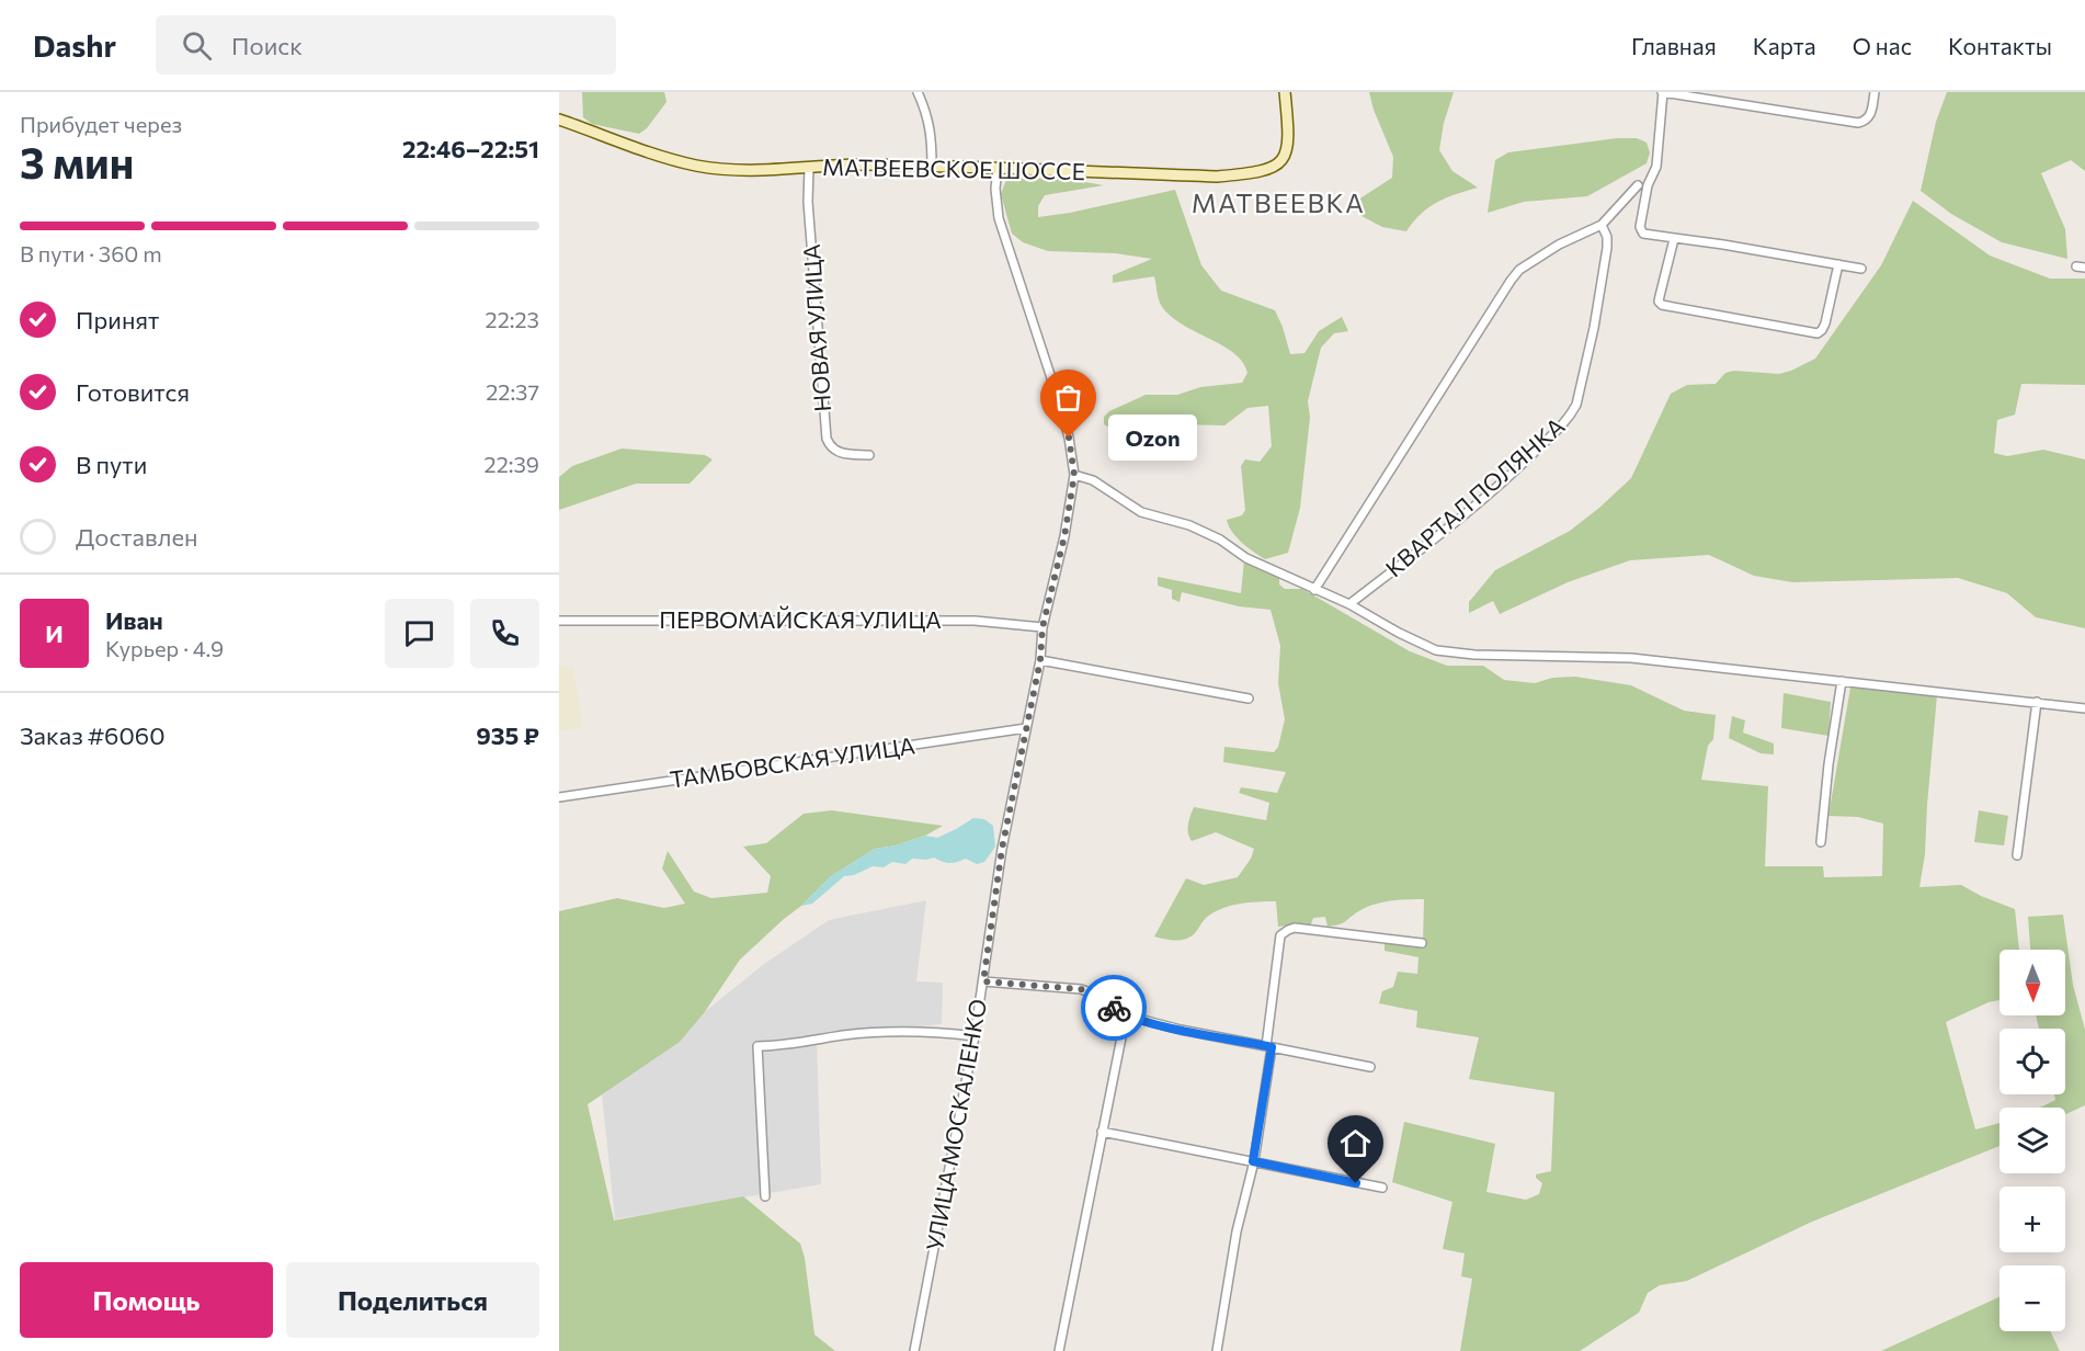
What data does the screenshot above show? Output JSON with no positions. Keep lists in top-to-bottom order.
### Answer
{
  "streets": {
    "main road": ["МАТВЕЕВСКОЕ ШОССЕ"],
    "street": [
      "НОВАЯ УЛИЦА",
      "КВАРТАЛ ПОЛЯНКА",
      "ПЕРВОМАЙСКАЯ УЛИЦА",
      "ТАМБОВСКАЯ УЛИЦА",
      "УЛИЦА МОСКАЛЕНКО"
    ]
  },
  "crossings": [
    ["МАТВЕЕВСКОЕ ШОССЕ", "НОВАЯ УЛИЦА"],
    ["МАТВЕЕВСКОЕ ШОССЕ", "УЛИЦА МОСКАЛЕНКО"],
    ["ПЕРВОМАЙСКАЯ УЛИЦА", "УЛИЦА МОСКАЛЕНКО"],
    ["ТАМБОВСКАЯ УЛИЦА", "УЛИЦА МОСКАЛЕНКО"]
  ],
  "districts": ["МАТВЕЕВКА"],
  "places": ["Ozon"],
  "north": "bottom",
  "page": {
    "header": "Dashr",
    "search": "Поиск",
    "nav": [
      "Главная",
      "Карта",
      "О нас",
      "Контакты"
    ],
    "heading": ["3 мин", "Прибудет через", "22:46–22:51"],
    "panel": [
      "Иван",
      "Курьер · 4.9",
      "Заказ #6060",
      "935 ₽"
    ],
    "bar": "В пути · 360 m",
    "list": [
      ["Принят", "22:23"],
      ["Готовится", "22:37"],
      ["В пути", "22:39"],
      "Доставлен"
    ],
    "bubble": "Ozon",
    "round": "И",
    "map_buttons": ["+", "−"],
    "buttons": ["Помощь", "Поделиться"]
  }
}
